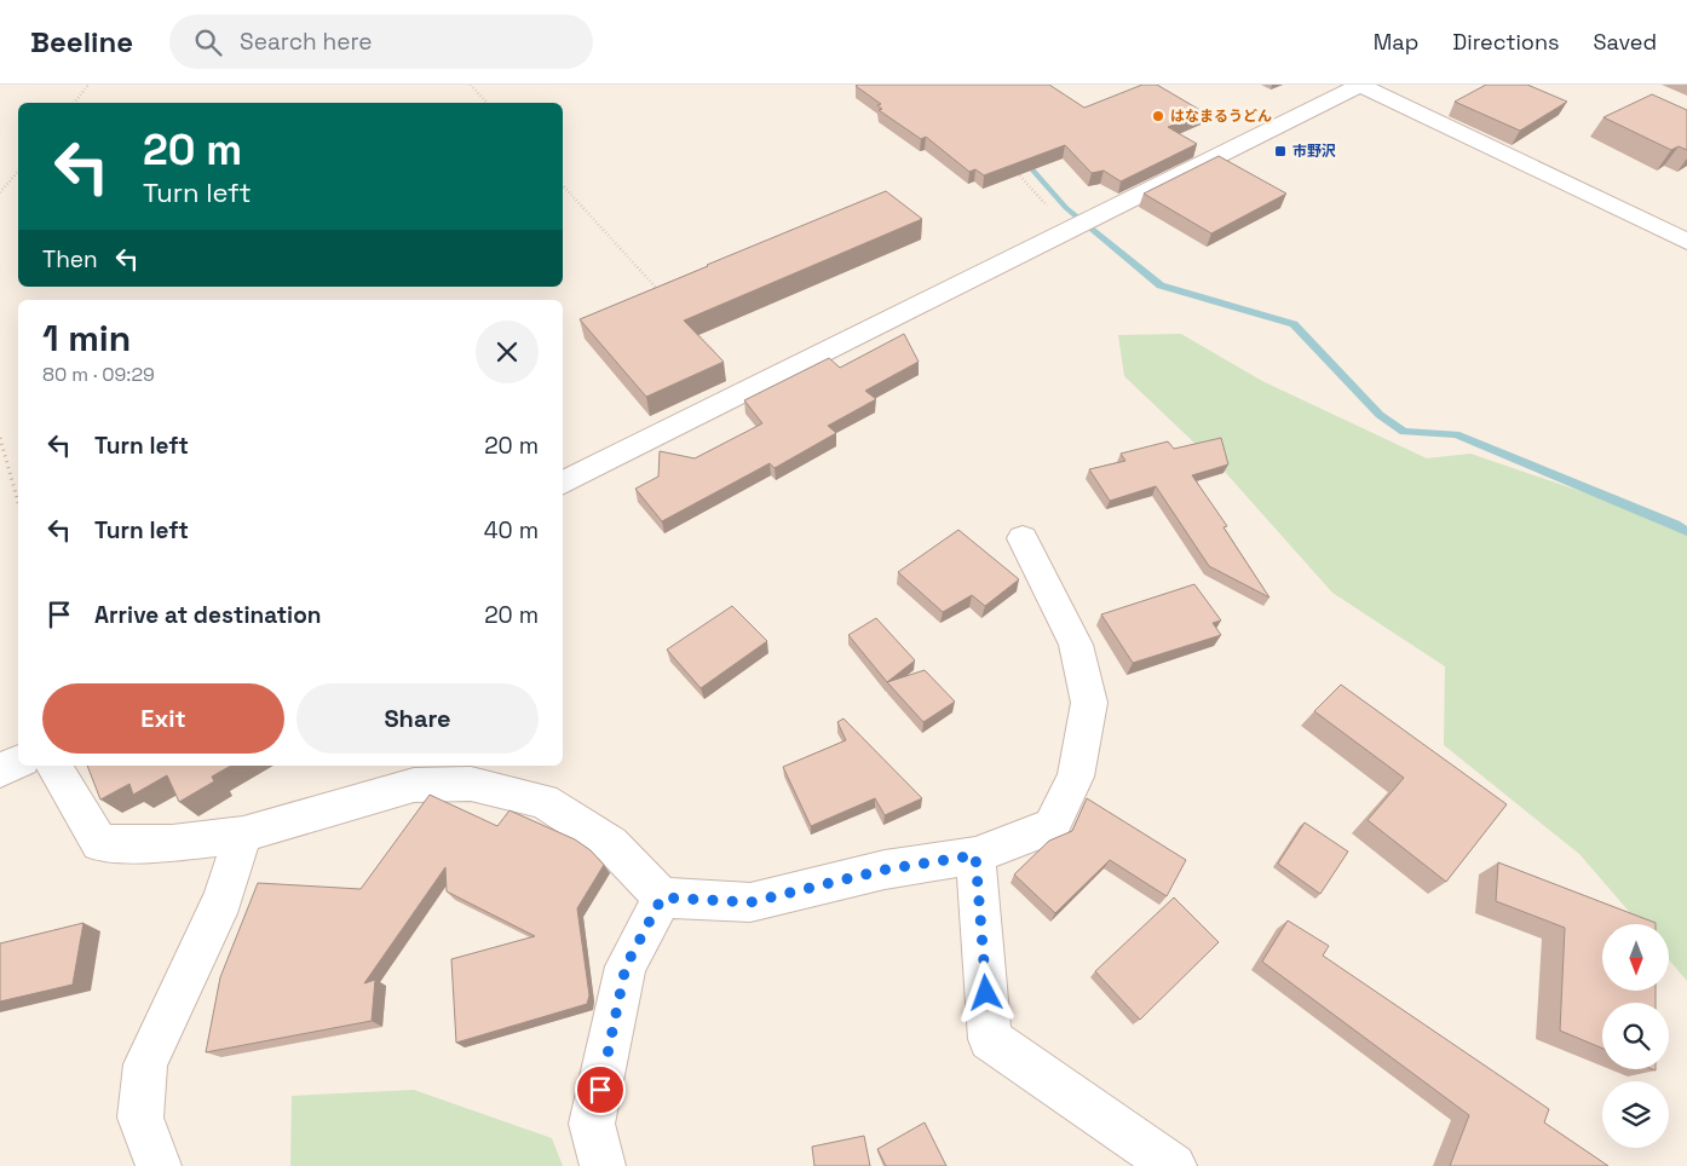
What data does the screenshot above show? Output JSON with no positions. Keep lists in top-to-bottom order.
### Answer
{
  "places": {
    "other": ["はなまるうどん"],
    "transit": ["市野沢"]
  },
  "north": "bottom",
  "page": {
    "header": "Beeline",
    "search": "Search here",
    "nav": ["Map", "Directions", "Saved"],
    "turn": ["20 m", "Turn left"],
    "then": "Then",
    "heading": ["1 min", "80 m · 09:29"],
    "list": [
      {
        "name": "Turn left",
        "value": "20 m"
      },
      {
        "name": "Turn left",
        "value": "40 m"
      },
      {
        "name": "Arrive at destination",
        "value": "20 m"
      }
    ],
    "buttons": ["Exit", "Share"]
  }
}
